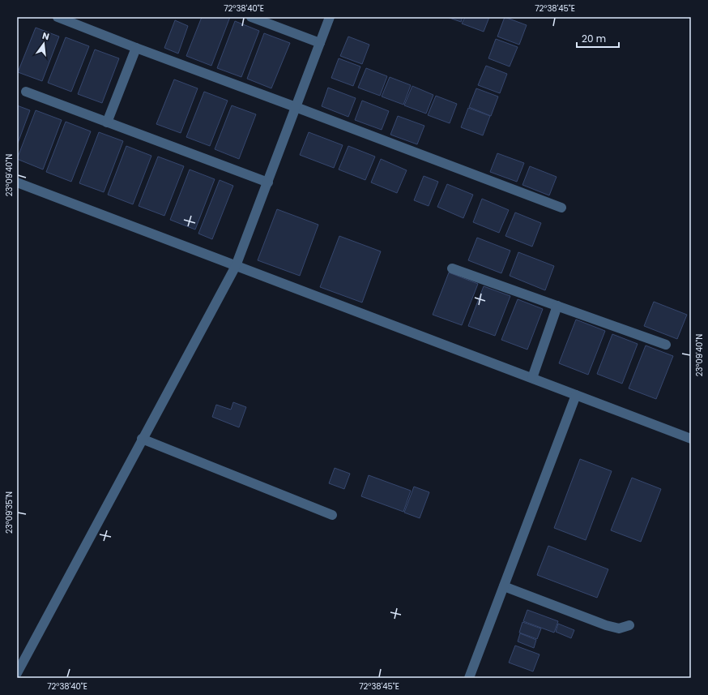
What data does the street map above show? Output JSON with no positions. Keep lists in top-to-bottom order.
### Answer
{
  "scale_bar": "20 m",
  "north": "top",
  "coordinates": [
    "72°38'40\"E",
    "72°38'45\"E",
    "23°09'40\"N",
    "23°09'35\"N"
  ]
}
